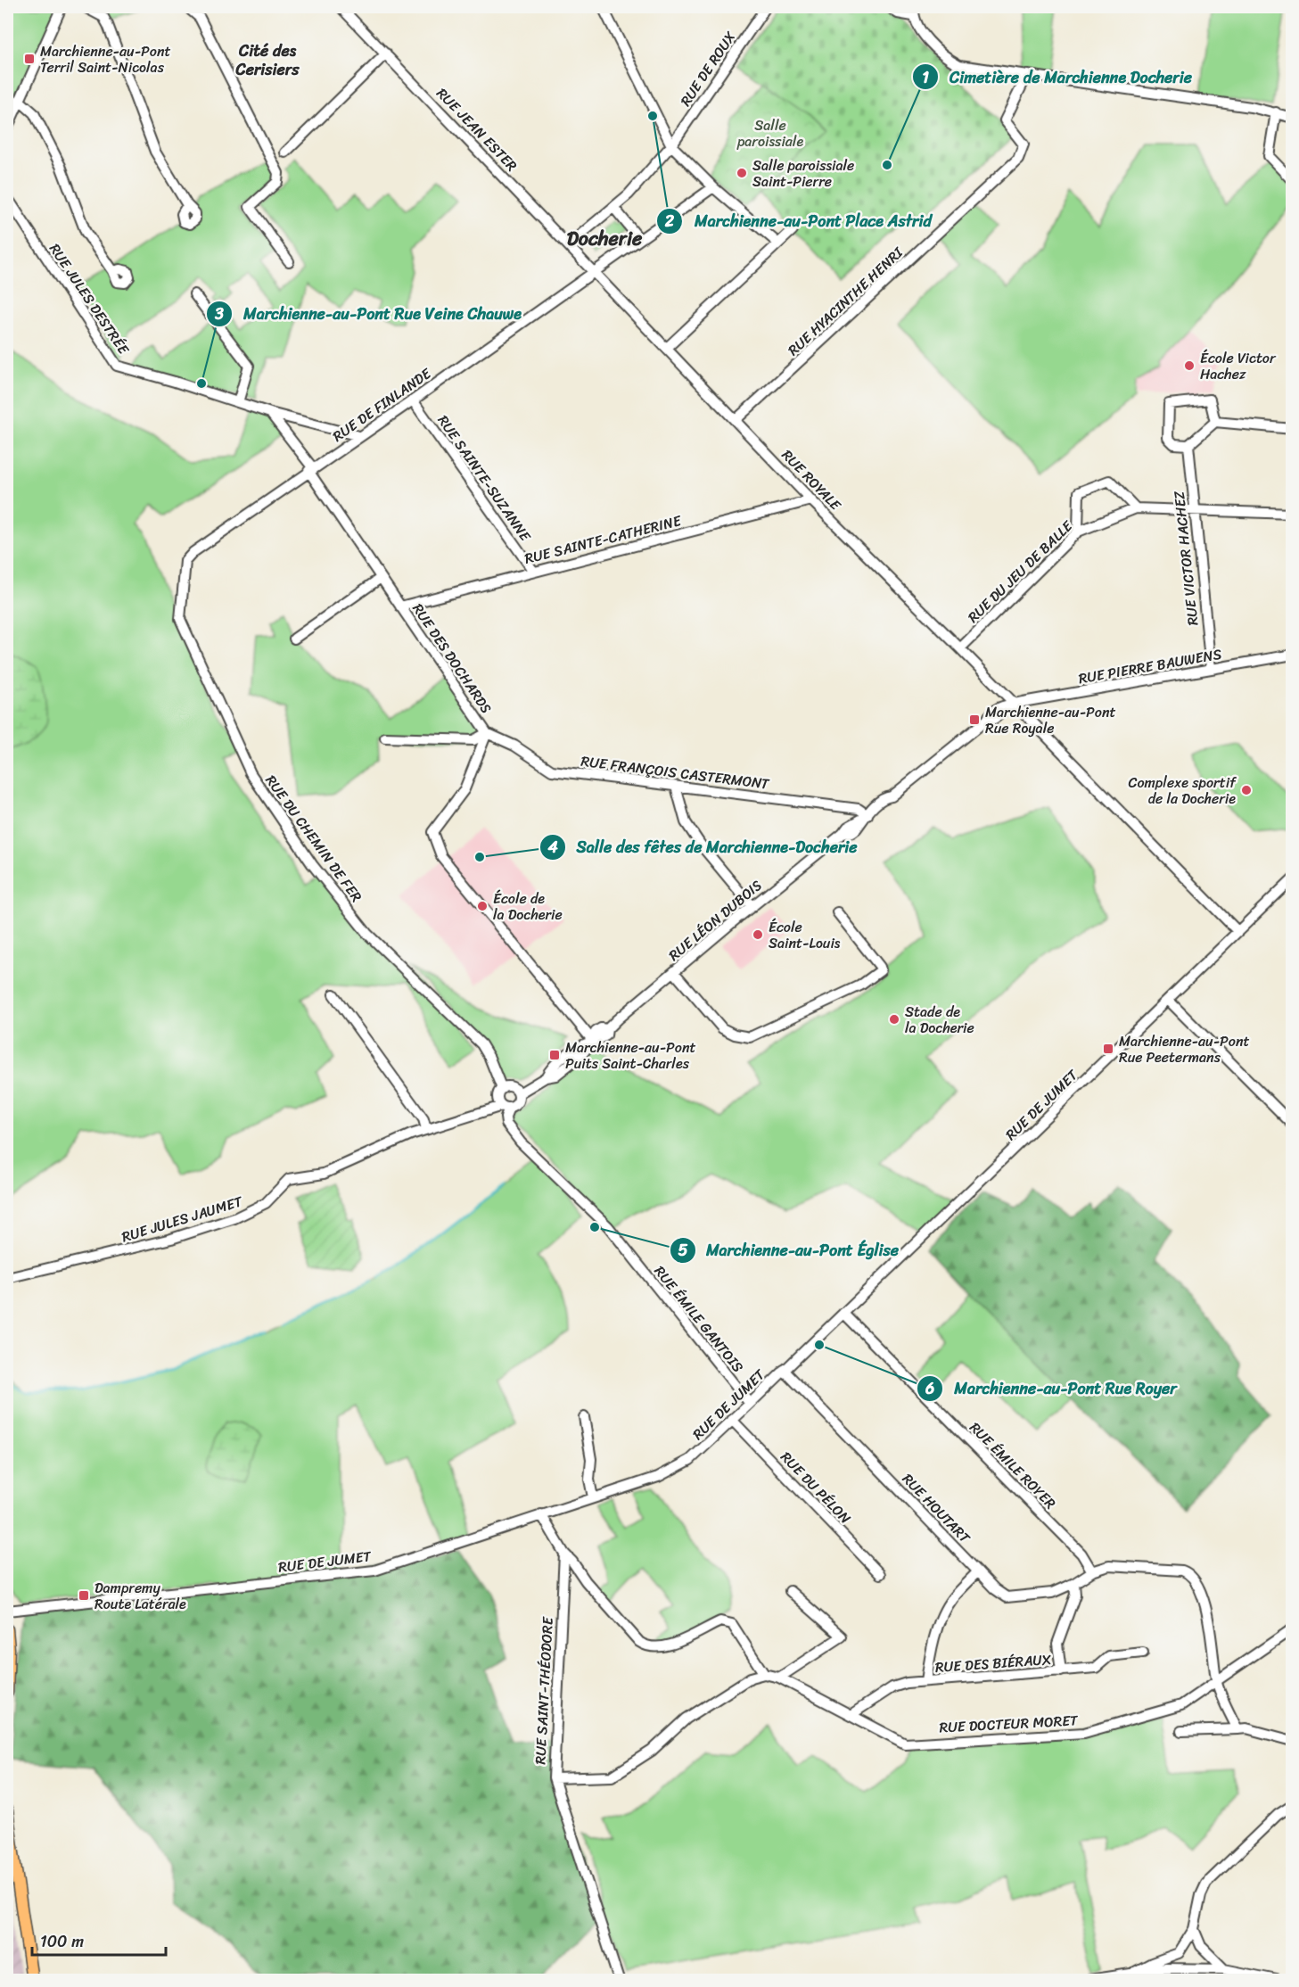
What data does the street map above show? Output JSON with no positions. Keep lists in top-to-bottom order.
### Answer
{
  "streets": {
    "street": [
      "RUE DE ROUX",
      "RUE JEAN ESTER",
      "RUE JULES DESTRÉE",
      "RUE HYACINTHE HENRI",
      "RUE DE FINLANDE",
      "RUE SAINTE-SUZANNE",
      "RUE ROYALE",
      "RUE SAINTE-CATHERINE",
      "RUE VICTOR HACHEZ",
      "RUE DU JEU DE BALLE",
      "RUE DES DOCHARDS",
      "RUE PIERRE BAUWENS",
      "RUE FRANÇOIS CASTERMONT",
      "RUE DU CHEMIN DE FER",
      "RUE LÉON DUBOIS",
      "RUE DE JUMET",
      "RUE JULES JAUMET",
      "RUE ÉMILE GANTOIS",
      "RUE ÉMILE ROYER",
      "RUE DU PÉLON",
      "RUE HOUTART",
      "RUE DES BIÉRAUX",
      "RUE SAINT-THÉODORE",
      "RUE DOCTEUR MORET"
    ]
  },
  "crossings": [
    ["RUE DE ROUX", "RUE JEAN ESTER"],
    ["RUE JEAN ESTER", "RUE DE FINLANDE"],
    ["RUE JEAN ESTER", "RUE ROYALE"],
    ["RUE JULES DESTRÉE", "RUE DE FINLANDE"],
    ["RUE JULES DESTRÉE", "RUE DES DOCHARDS"],
    ["RUE HYACINTHE HENRI", "RUE ROYALE"],
    ["RUE DE FINLANDE", "RUE SAINTE-SUZANNE"],
    ["RUE DE FINLANDE", "RUE ROYALE"],
    ["RUE DE FINLANDE", "RUE DES DOCHARDS"],
    ["RUE DE FINLANDE", "RUE DU CHEMIN DE FER"],
    ["RUE SAINTE-SUZANNE", "RUE SAINTE-CATHERINE"],
    ["RUE ROYALE", "RUE SAINTE-CATHERINE"],
    ["RUE ROYALE", "RUE DU JEU DE BALLE"],
    ["RUE ROYALE", "RUE PIERRE BAUWENS"],
    ["RUE ROYALE", "RUE LÉON DUBOIS"],
    ["RUE ROYALE", "RUE DE JUMET"],
    ["RUE SAINTE-CATHERINE", "RUE DES DOCHARDS"],
    ["RUE VICTOR HACHEZ", "RUE DU JEU DE BALLE"],
    ["RUE VICTOR HACHEZ", "RUE PIERRE BAUWENS"],
    ["RUE DES DOCHARDS", "RUE FRANÇOIS CASTERMONT"],
    ["RUE DES DOCHARDS", "RUE LÉON DUBOIS"],
    ["RUE PIERRE BAUWENS", "RUE LÉON DUBOIS"],
    ["RUE FRANÇOIS CASTERMONT", "RUE LÉON DUBOIS"],
    ["RUE DU CHEMIN DE FER", "RUE LÉON DUBOIS"],
    ["RUE DU CHEMIN DE FER", "RUE JULES JAUMET"],
    ["RUE DU CHEMIN DE FER", "RUE ÉMILE GANTOIS"],
    ["RUE LÉON DUBOIS", "RUE JULES JAUMET"],
    ["RUE LÉON DUBOIS", "RUE ÉMILE GANTOIS"],
    ["RUE DE JUMET", "RUE ÉMILE GANTOIS"],
    ["RUE DE JUMET", "RUE ÉMILE ROYER"],
    ["RUE DE JUMET", "RUE DU PÉLON"],
    ["RUE DE JUMET", "RUE HOUTART"],
    ["RUE JULES JAUMET", "RUE ÉMILE GANTOIS"],
    ["RUE ÉMILE ROYER", "RUE HOUTART"],
    ["RUE HOUTART", "RUE DES BIÉRAUX"],
    ["RUE DES BIÉRAUX", "RUE DOCTEUR MORET"]
  ],
  "districts": ["Cité des Cerisiers", "Docherie"],
  "parks": ["Salle paroissiale"],
  "places": {
    "transit": [
      "Marchienne-au-Pont Terril Saint-Nicolas",
      "Marchienne-au-Pont Rue Royale",
      "Marchienne-au-Pont Rue Peetermans",
      "Marchienne-au-Pont Puits Saint-Charles",
      "Dampremy Route Latérale"
    ],
    "other": [
      "Marchienne-au-Pont Place Astrid",
      "Cimetière de Marchienne Docherie",
      "Salle paroissiale Saint-Pierre",
      "École Victor Hachez",
      "Marchienne-au-Pont Rue Veine Chauwe",
      "Complexe sportif de la Docherie",
      "Salle des fêtes de Marchienne-Docherie",
      "École de la Docherie",
      "École Saint-Louis",
      "Stade de la Docherie",
      "Marchienne-au-Pont Église",
      "Marchienne-au-Pont Rue Royer"
    ]
  },
  "scale_bar": "100 m"
}
